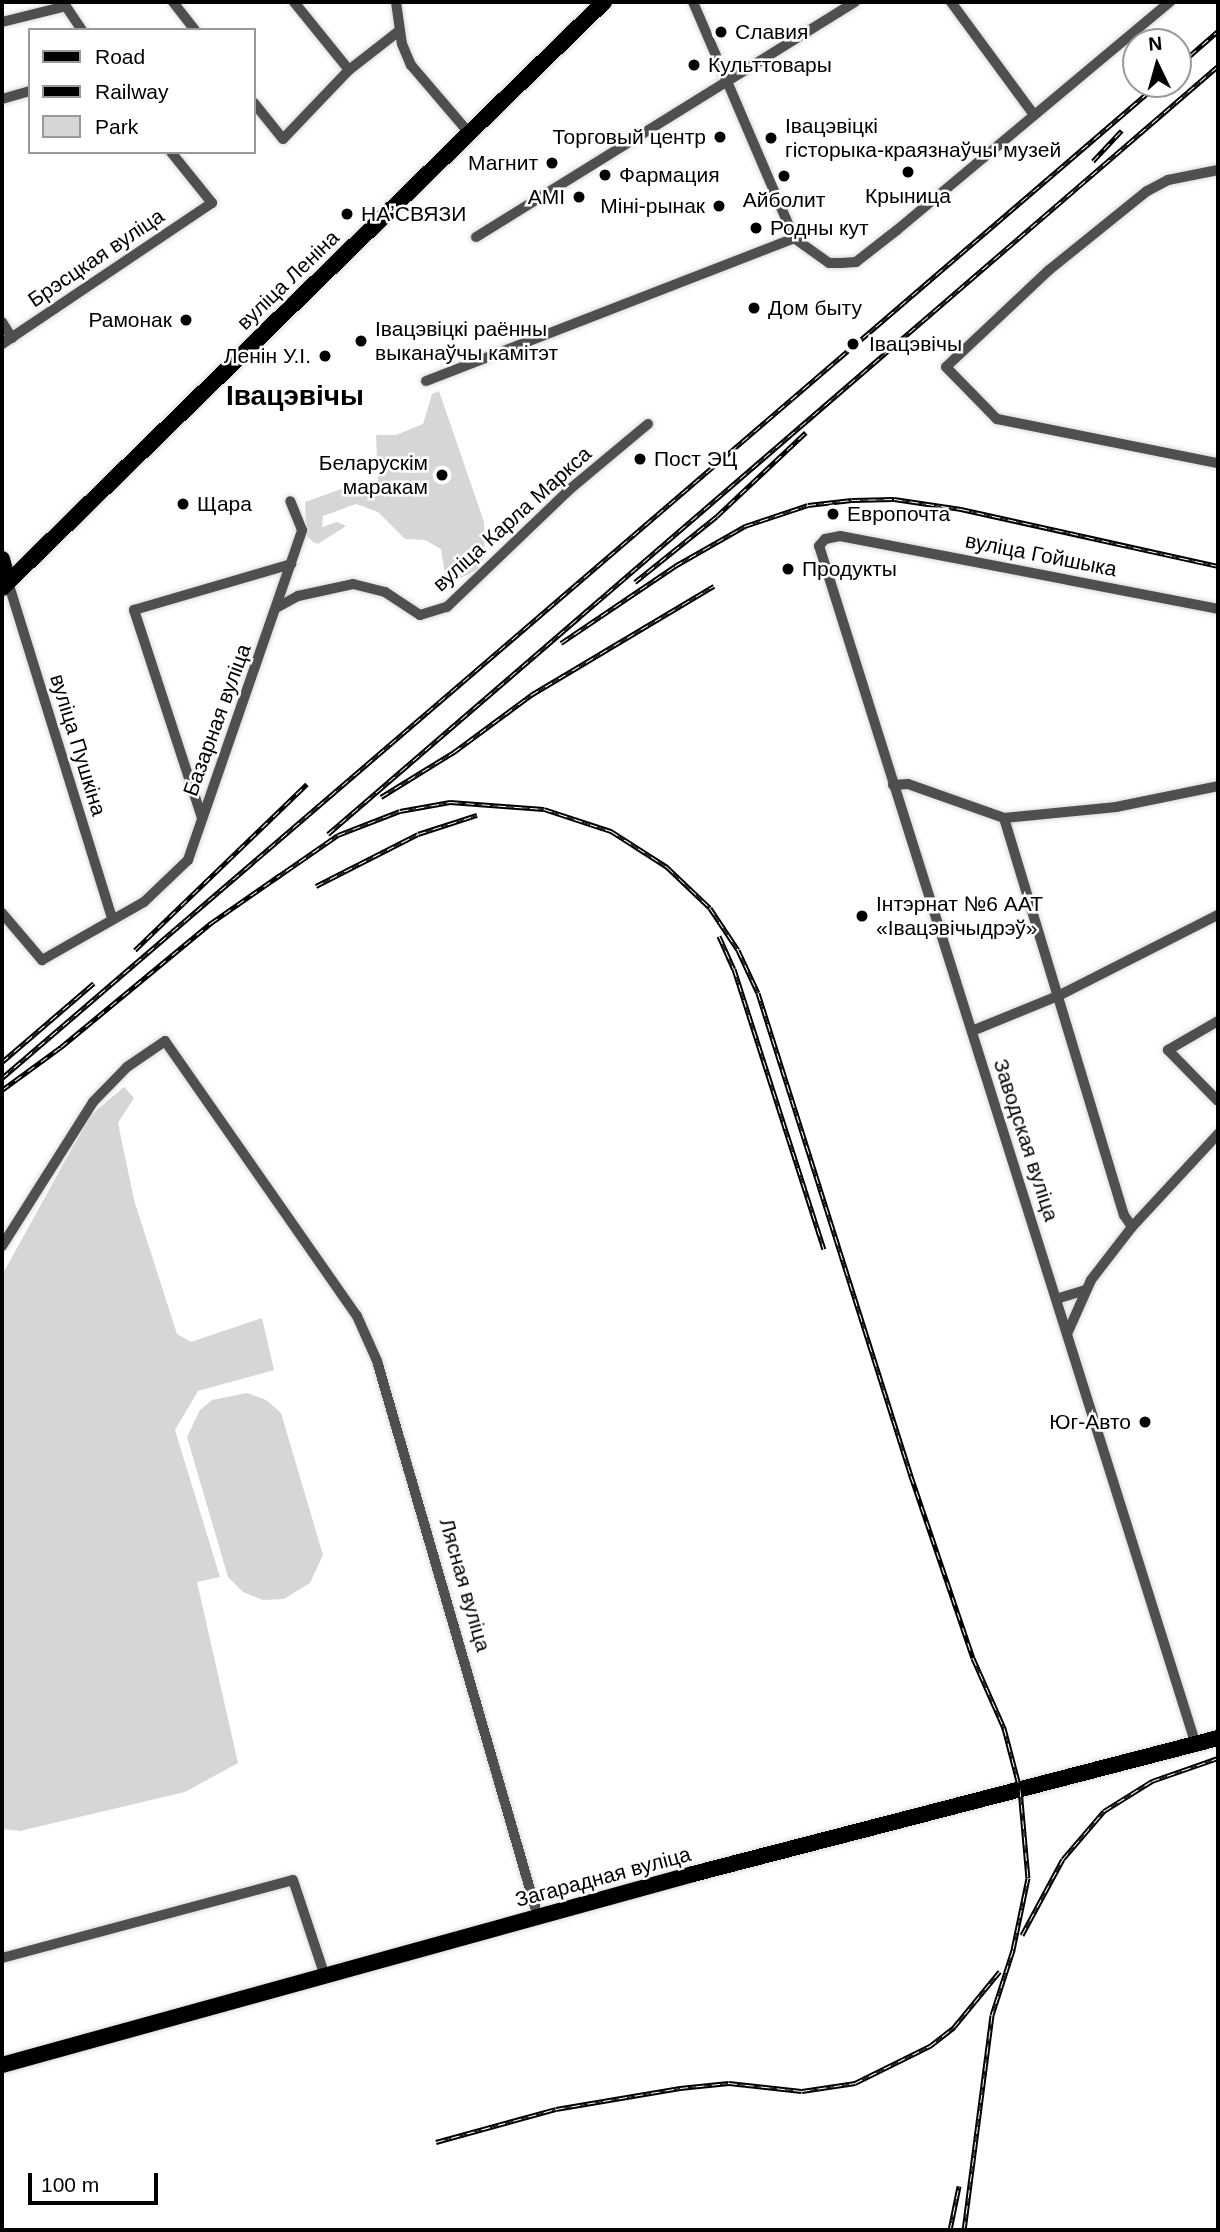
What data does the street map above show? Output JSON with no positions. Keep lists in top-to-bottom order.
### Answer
{
  "streets": {
    "main road": ["вуліца Леніна", "Загарадная вуліца"],
    "street": [
      "Брэсцкая вуліца",
      "вуліца Карла Маркса",
      "вуліца Гойшыка",
      "Базарная вуліца",
      "вуліца Пушкіна",
      "Заводская вуліца",
      "Лясная вуліца"
    ]
  },
  "crossings": [
    ["вуліца Леніна", "вуліца Пушкіна"],
    ["вуліца Карла Маркса", "Базарная вуліца"],
    ["вуліца Гойшыка", "Заводская вуліца"],
    ["Базарная вуліца", "вуліца Пушкіна"],
    ["Заводская вуліца", "Загарадная вуліца"],
    ["Лясная вуліца", "Загарадная вуліца"]
  ],
  "districts": ["Івацэвічы"],
  "places": [
    "Славия",
    "Культтовары",
    "Торговый центр",
    "Івацэвіцкі гісторыка-краязнаўчы музей",
    "Магнит",
    "Крыница",
    "Фармация",
    "Айболит",
    "AMI",
    "Міні-рынак",
    "НАʼСВЯЗИ",
    "Родны кут",
    "Дом быту",
    "Рамонак",
    "Івацэвіцкі раённы выканаўчы камітэт",
    "Івацэвічы",
    "Ленін У.І.",
    "Пост ЭЦ",
    "Беларускім маракам",
    "Щара",
    "Европочта",
    "Продукты",
    "Інтэрнат №6 ААТ «Івацэвічыдрэў»",
    "Юг-Авто"
  ],
  "legend": ["Road", "Railway", "Park"],
  "scale_bar": "100 m",
  "north": "top"
}
